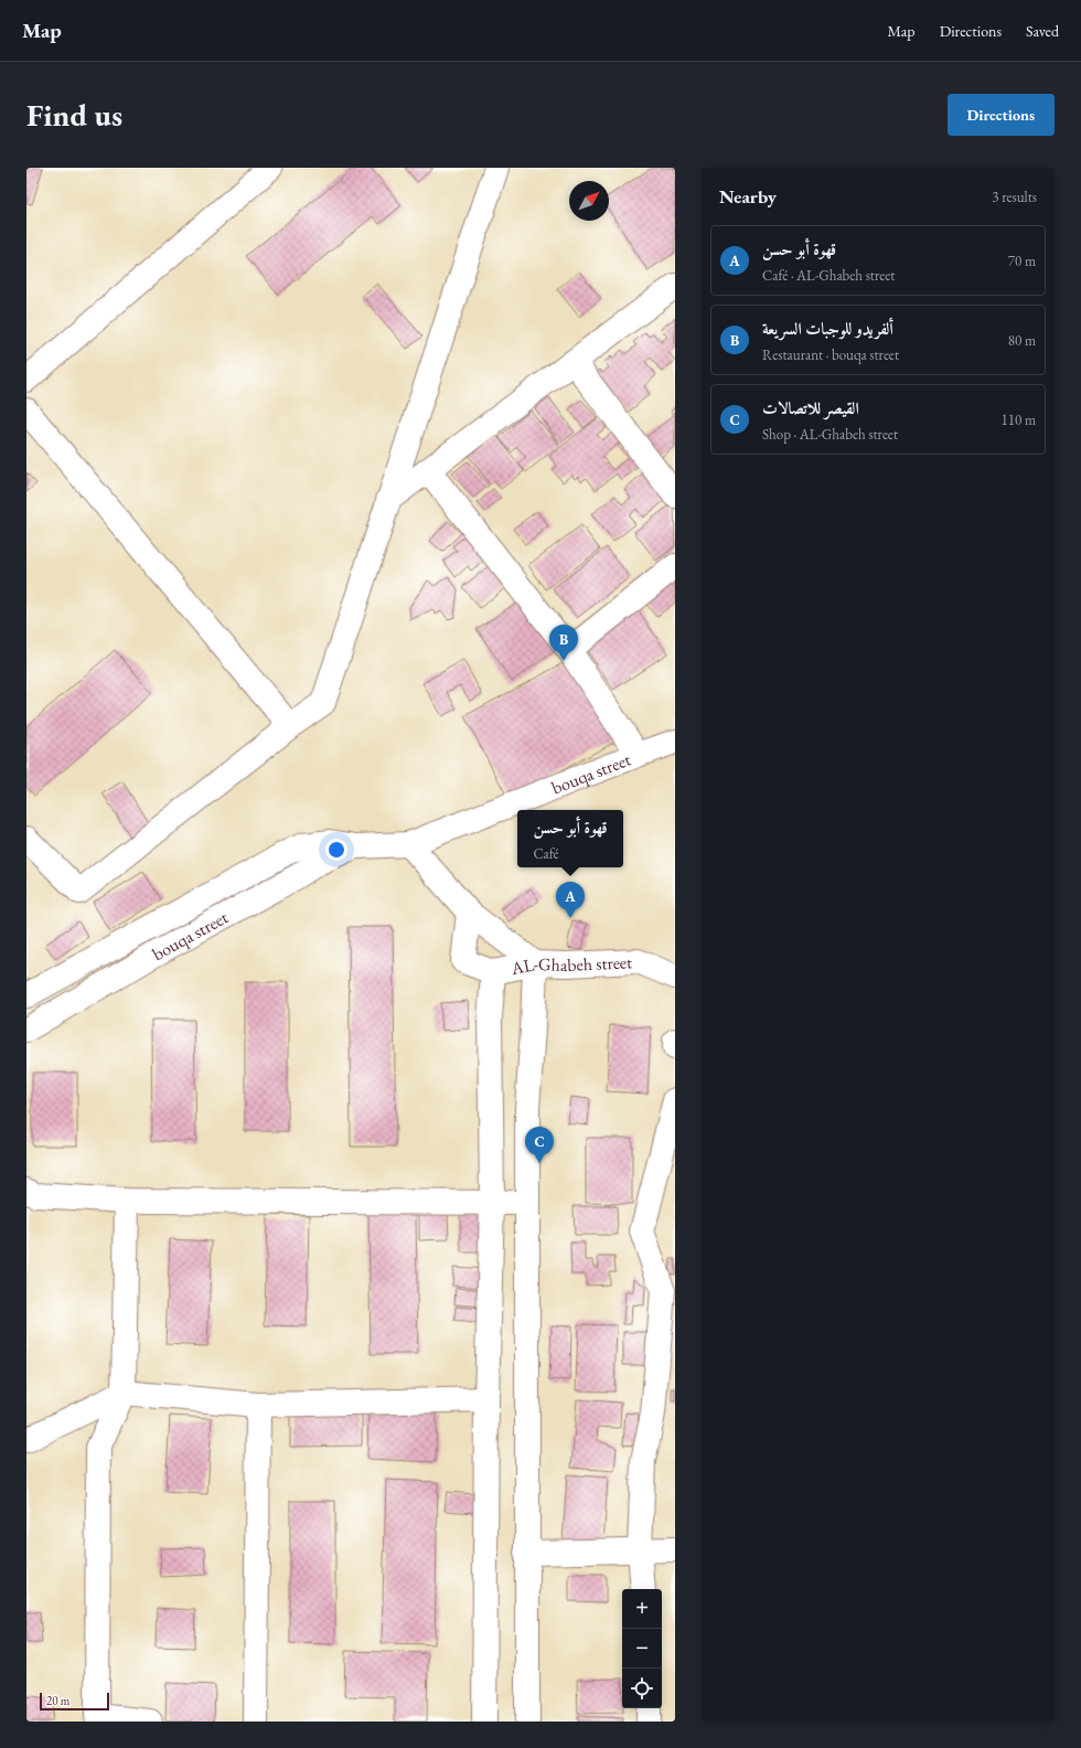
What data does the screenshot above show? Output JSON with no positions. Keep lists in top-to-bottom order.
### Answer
{
  "streets": {
    "street": ["bouqa street", "AL-Ghabeh street"]
  },
  "scale_bar": "20 m",
  "north": "top right",
  "page": {
    "header": "Map",
    "nav": ["Map", "Directions", "Saved"],
    "buttons": "Directions",
    "title": "Find us",
    "heading": ["Nearby", "3 results"],
    "list": [
      {
        "mark": "A",
        "name": "قهوة أبو حسن",
        "note": "Café · AL-Ghabeh street",
        "value": "70 m"
      },
      {
        "mark": "B",
        "name": "ألفريدو للوجبات السريعة",
        "note": "Restaurant · bouqa street",
        "value": "80 m"
      },
      {
        "mark": "C",
        "name": "القيصر للاتصالات",
        "note": "Shop · AL-Ghabeh street",
        "value": "110 m"
      }
    ],
    "pins": ["B", "A", "C"],
    "popup": ["قهوة أبو حسن", "Café"],
    "map_buttons": ["+", "−"],
    "scale": "20 m"
  }
}
